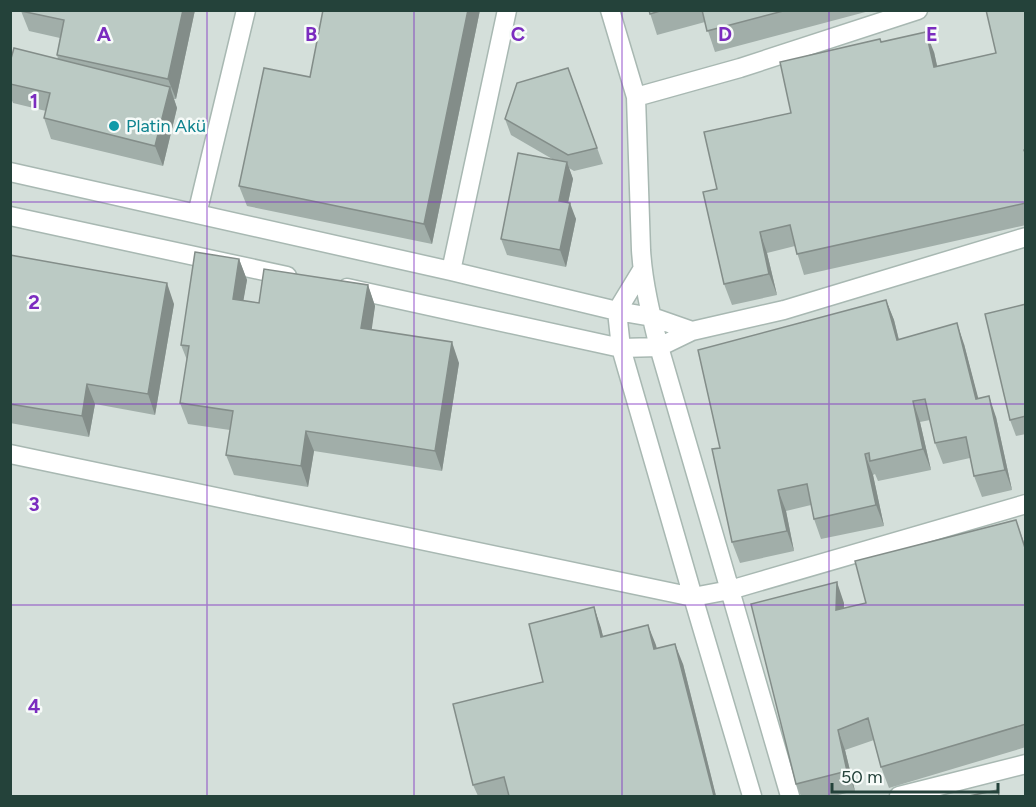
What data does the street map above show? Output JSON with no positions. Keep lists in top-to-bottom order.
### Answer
{
  "places": ["Platin Akü"],
  "scale_bar": "50 m",
  "grid": {
    "columns": [
      "A",
      "B",
      "C",
      "D",
      "E"
    ],
    "rows": [
      "1",
      "2",
      "3",
      "4"
    ]
  }
}
